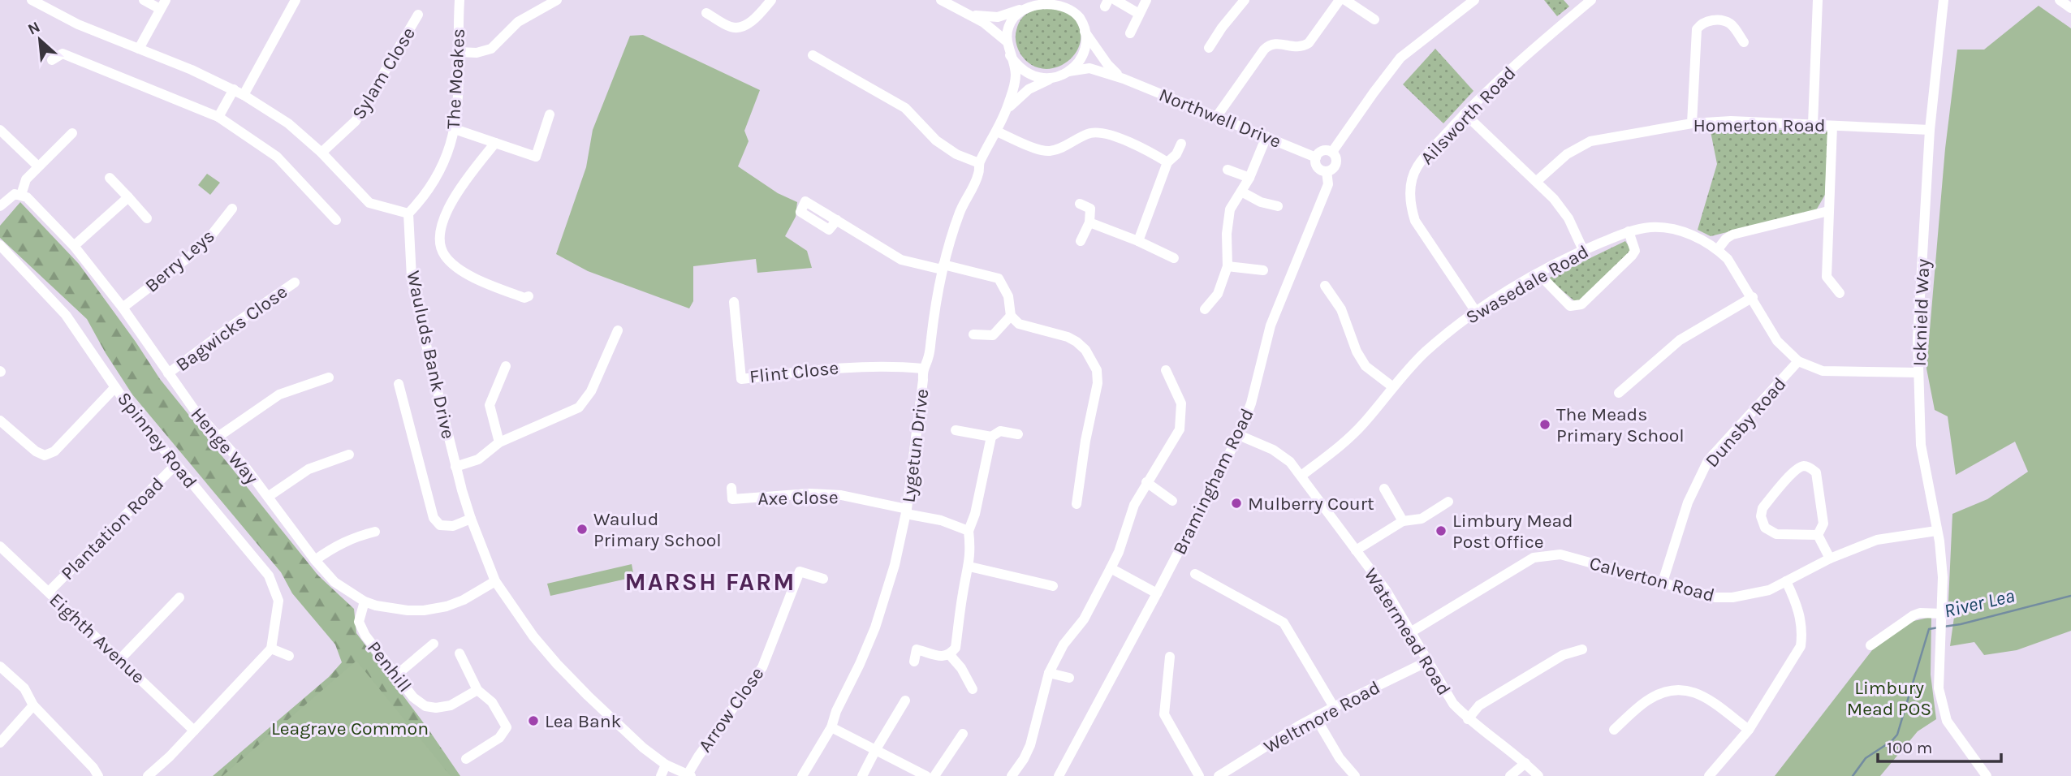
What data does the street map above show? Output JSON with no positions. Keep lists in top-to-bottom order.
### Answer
{
  "streets": {
    "street": [
      "Sylam Close",
      "The Moakes",
      "Ailsworth Road",
      "Northwell Drive",
      "Homerton Road",
      "Berry Leys",
      "Swasedale Road",
      "Icknield Way",
      "Bagwicks Close",
      "Wauluds Bank Drive",
      "Flint Close",
      "Dunsby Road",
      "Spinney Road",
      "Henge Way",
      "Lygetun Drive",
      "Bramingham Road",
      "Axe Close",
      "Plantation Road",
      "Calverton Road",
      "Watermead Road",
      "Eighth Avenue",
      "Penhill",
      "Arrow Close",
      "Weltmore Road"
    ]
  },
  "crossings": [
    ["The Moakes", "Wauluds Bank Drive"],
    ["Ailsworth Road", "Swasedale Road"],
    ["Northwell Drive", "Lygetun Drive"],
    ["Northwell Drive", "Bramingham Road"],
    ["Homerton Road", "Icknield Way"],
    ["Berry Leys", "Henge Way"],
    ["Swasedale Road", "Icknield Way"],
    ["Swasedale Road", "Dunsby Road"],
    ["Swasedale Road", "Watermead Road"],
    ["Icknield Way", "Calverton Road"],
    ["Bagwicks Close", "Henge Way"],
    ["Wauluds Bank Drive", "Henge Way"],
    ["Wauluds Bank Drive", "Arrow Close"],
    ["Flint Close", "Lygetun Drive"],
    ["Dunsby Road", "Calverton Road"],
    ["Spinney Road", "Plantation Road"],
    ["Henge Way", "Penhill"],
    ["Lygetun Drive", "Axe Close"],
    ["Bramingham Road", "Watermead Road"],
    ["Plantation Road", "Eighth Avenue"],
    ["Calverton Road", "Watermead Road"],
    ["Watermead Road", "Weltmore Road"]
  ],
  "districts": ["MARSH FARM"],
  "water": ["River Lea"],
  "parks": ["Limbury Mead POS", "Leagrave Common"],
  "places": [
    "The Meads Primary School",
    "Mulberry Court",
    "Waulud Primary School",
    "Limbury Mead Post Office",
    "Lea Bank"
  ],
  "scale_bar": "100 m",
  "north": "top left"
}
